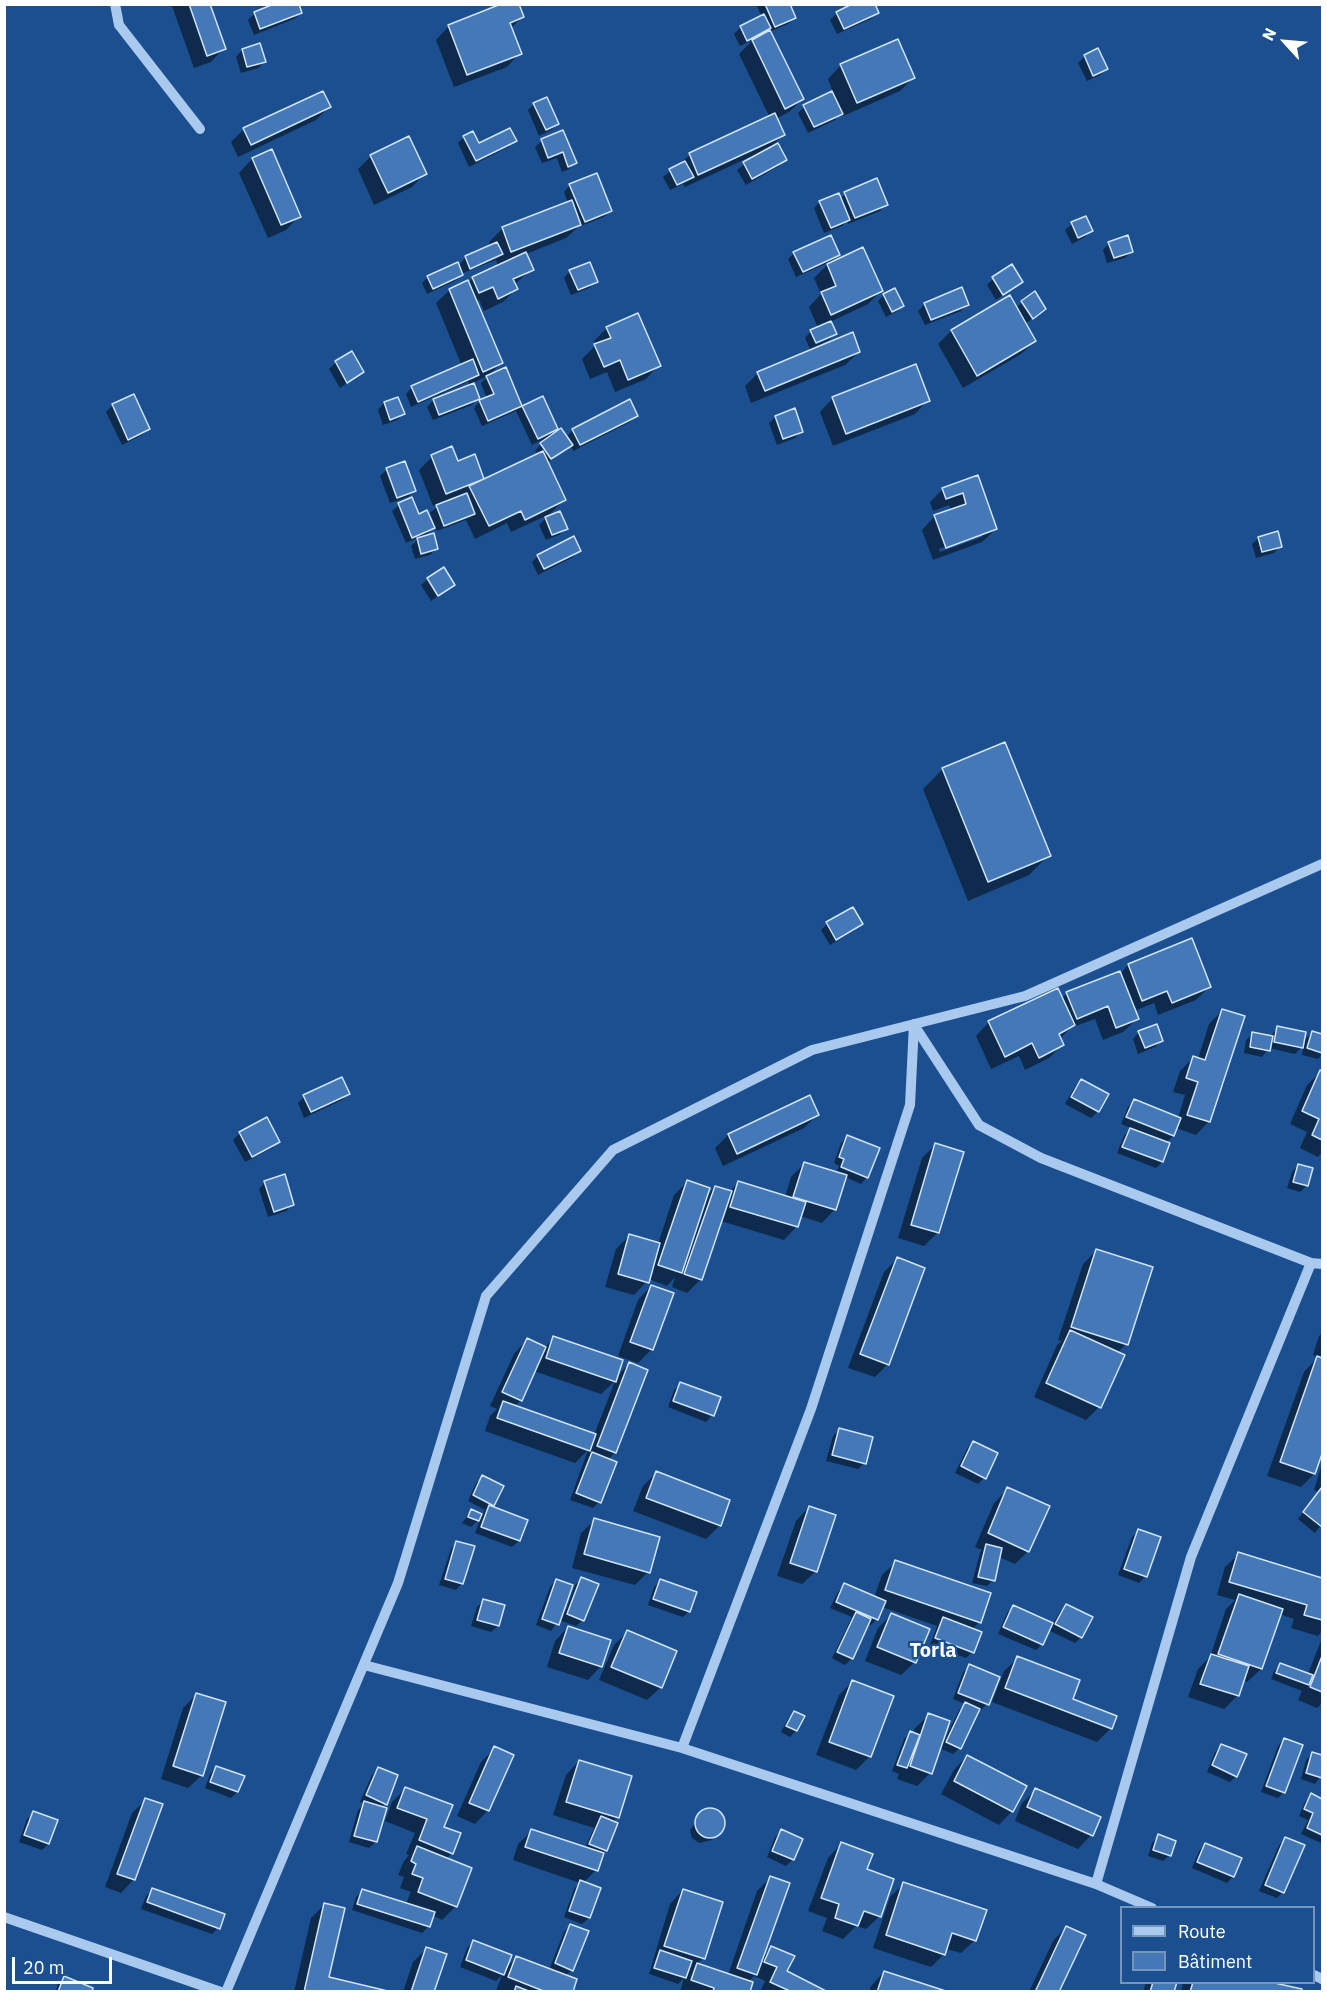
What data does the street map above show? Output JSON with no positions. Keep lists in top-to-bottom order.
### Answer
{
  "districts": ["Torla"],
  "legend": ["Route", "Bâtiment"],
  "scale_bar": "20 m",
  "north": "top left"
}
